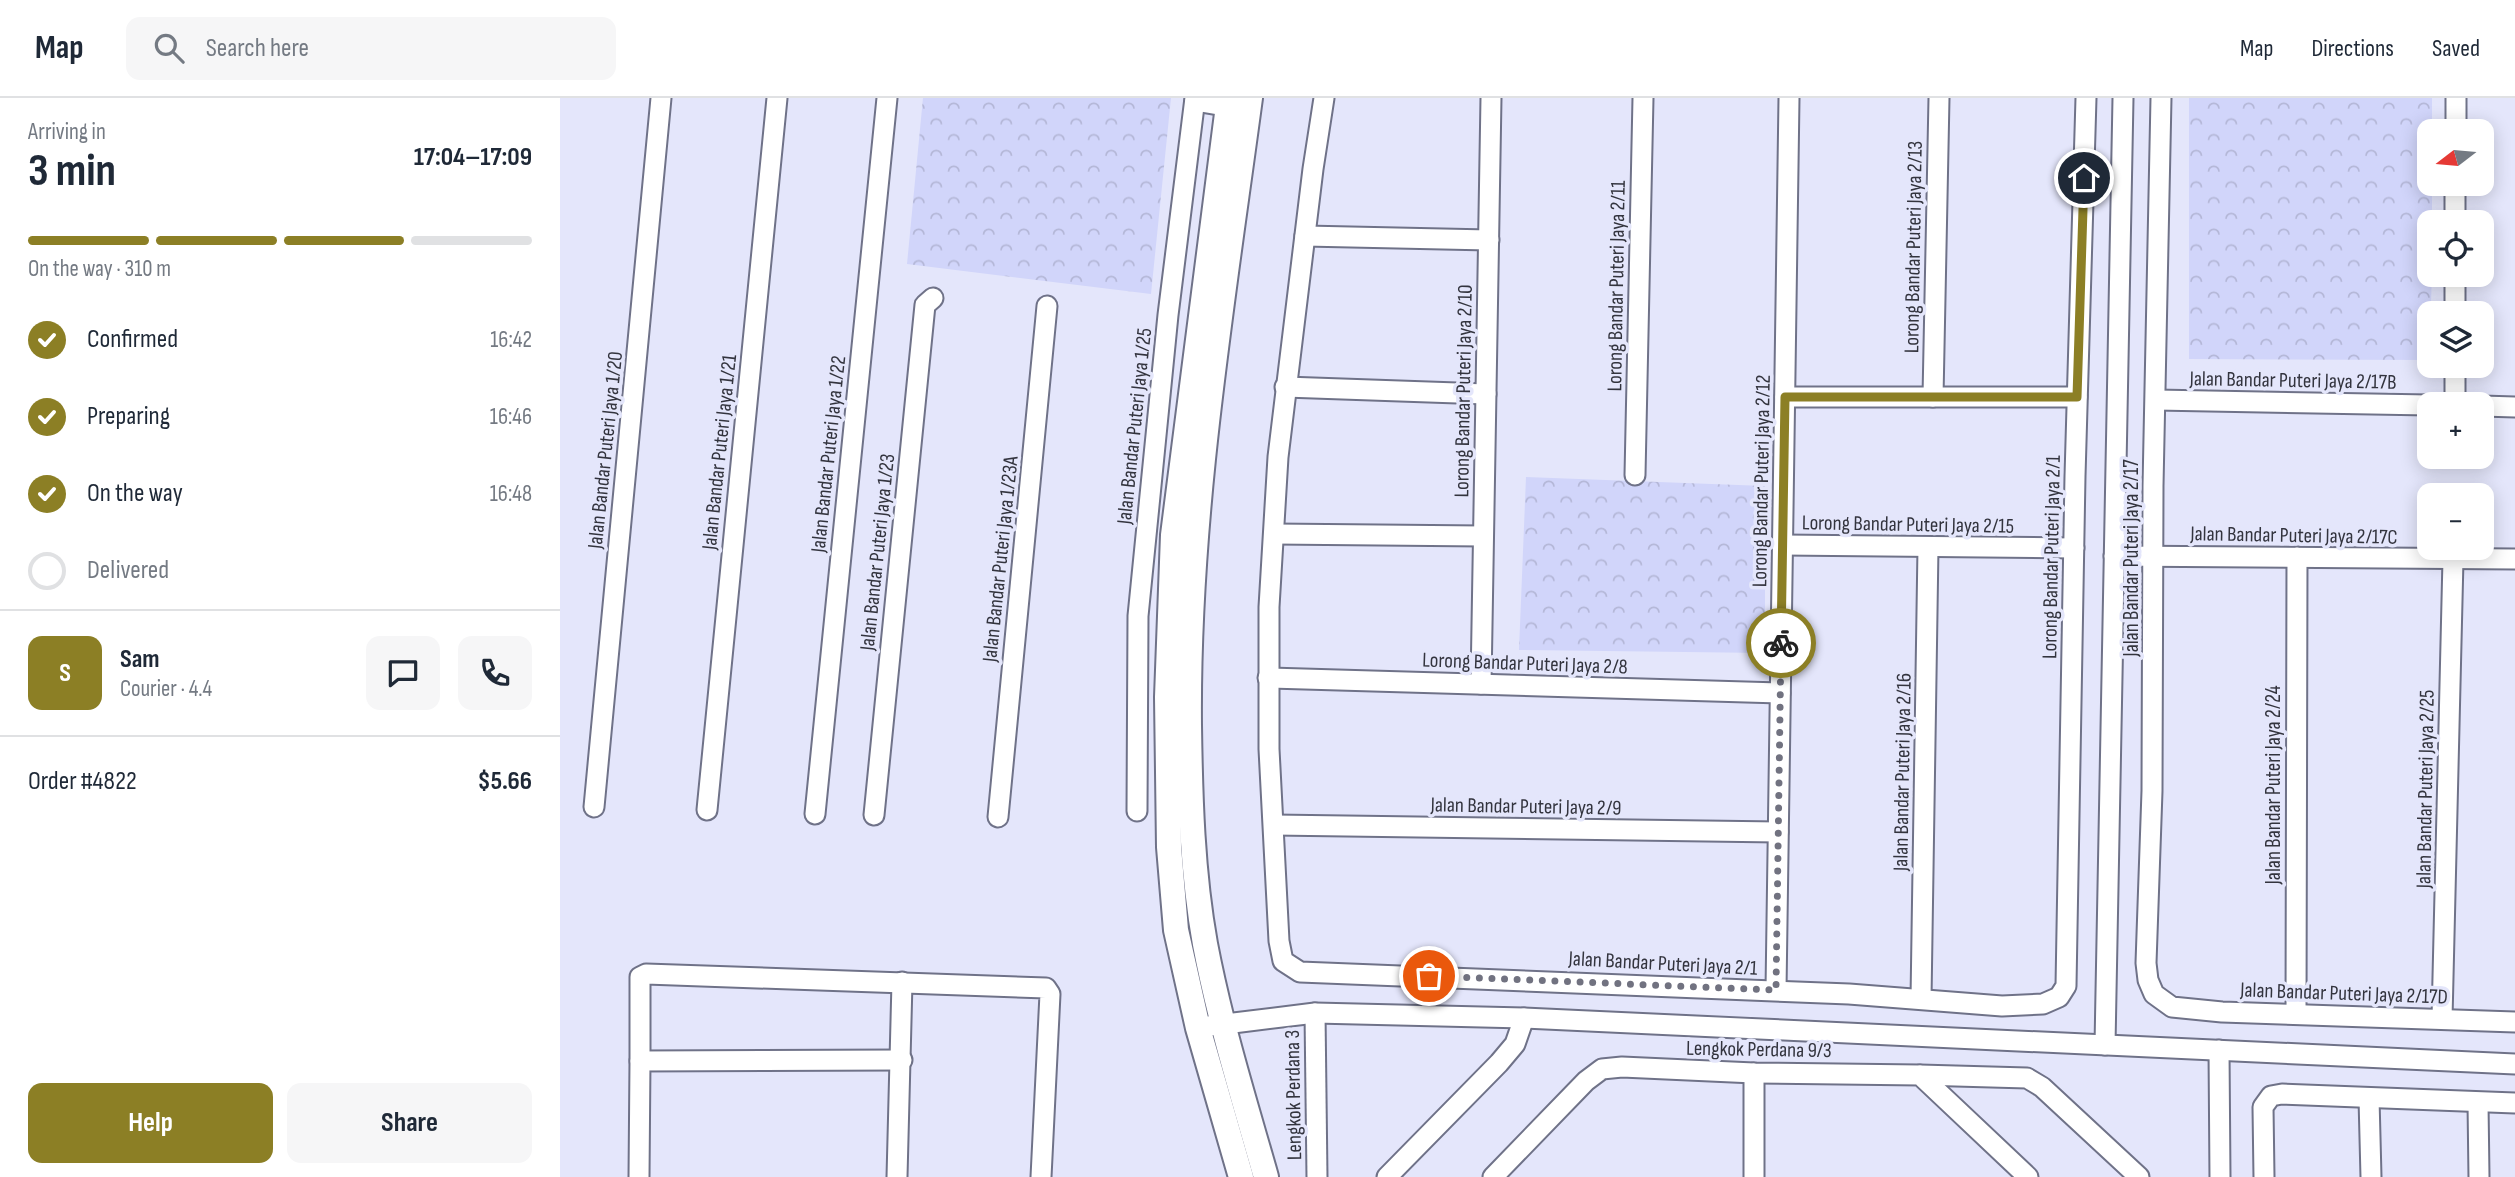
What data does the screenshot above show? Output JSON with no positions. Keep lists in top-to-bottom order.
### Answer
{
  "streets": {
    "street": [
      "Lorong Bandar Puteri Jaya 2/13",
      "Lorong Bandar Puteri Jaya 2/11",
      "Jalan Bandar Puteri Jaya 2/17B",
      "Lorong Bandar Puteri Jaya 2/10",
      "Jalan Bandar Puteri Jaya 1/25",
      "Jalan Bandar Puteri Jaya 1/20",
      "Jalan Bandar Puteri Jaya 1/21",
      "Jalan Bandar Puteri Jaya 1/22",
      "Lorong Bandar Puteri Jaya 2/12",
      "Lorong Bandar Puteri Jaya 2/15",
      "Jalan Bandar Puteri Jaya 2/17C",
      "Jalan Bandar Puteri Jaya 1/23",
      "Lorong Bandar Puteri Jaya 2/1",
      "Jalan Bandar Puteri Jaya 2/17",
      "Jalan Bandar Puteri Jaya 1/23A",
      "Lorong Bandar Puteri Jaya 2/8",
      "Jalan Bandar Puteri Jaya 2/16",
      "Jalan Bandar Puteri Jaya 2/24",
      "Jalan Bandar Puteri Jaya 2/25",
      "Jalan Bandar Puteri Jaya 2/9",
      "Jalan Bandar Puteri Jaya 2/1",
      "Jalan Bandar Puteri Jaya 2/17D",
      "Lengkok Perdana 9/3",
      "Lengkok Perdana 3"
    ]
  },
  "crossings": [
    ["Jalan Bandar Puteri Jaya 2/17B", "Jalan Bandar Puteri Jaya 2/17"],
    ["Lorong Bandar Puteri Jaya 2/10", "Lorong Bandar Puteri Jaya 2/8"],
    ["Lorong Bandar Puteri Jaya 2/12", "Lorong Bandar Puteri Jaya 2/15"],
    ["Lorong Bandar Puteri Jaya 2/12", "Lorong Bandar Puteri Jaya 2/8"],
    ["Lorong Bandar Puteri Jaya 2/12", "Jalan Bandar Puteri Jaya 2/9"],
    ["Lorong Bandar Puteri Jaya 2/12", "Jalan Bandar Puteri Jaya 2/1"],
    ["Lorong Bandar Puteri Jaya 2/15", "Lorong Bandar Puteri Jaya 2/1"],
    ["Lorong Bandar Puteri Jaya 2/15", "Jalan Bandar Puteri Jaya 2/16"],
    ["Jalan Bandar Puteri Jaya 2/17C", "Jalan Bandar Puteri Jaya 2/17"],
    ["Jalan Bandar Puteri Jaya 2/17C", "Jalan Bandar Puteri Jaya 2/24"],
    ["Lorong Bandar Puteri Jaya 2/1", "Jalan Bandar Puteri Jaya 2/1"],
    ["Jalan Bandar Puteri Jaya 2/17", "Jalan Bandar Puteri Jaya 2/17D"],
    ["Jalan Bandar Puteri Jaya 2/16", "Jalan Bandar Puteri Jaya 2/1"],
    ["Jalan Bandar Puteri Jaya 2/24", "Jalan Bandar Puteri Jaya 2/17D"],
    ["Jalan Bandar Puteri Jaya 2/25", "Jalan Bandar Puteri Jaya 2/17D"],
    ["Jalan Bandar Puteri Jaya 2/9", "Jalan Bandar Puteri Jaya 2/1"]
  ],
  "north": "left",
  "page": {
    "header": "Map",
    "search": "Search here",
    "nav": ["Map", "Directions", "Saved"],
    "heading": ["3 min", "Arriving in", "17:04–17:09"],
    "panel": [
      "Sam",
      "Courier · 4.4",
      "Order #4822",
      "$5.66"
    ],
    "map_buttons": ["+", "−"],
    "bar": "On the way · 310 m",
    "list": [
      ["Confirmed", "16:42"],
      ["Preparing", "16:46"],
      ["On the way", "16:48"],
      "Delivered"
    ],
    "round": "S",
    "buttons": ["Help", "Share"]
  }
}
